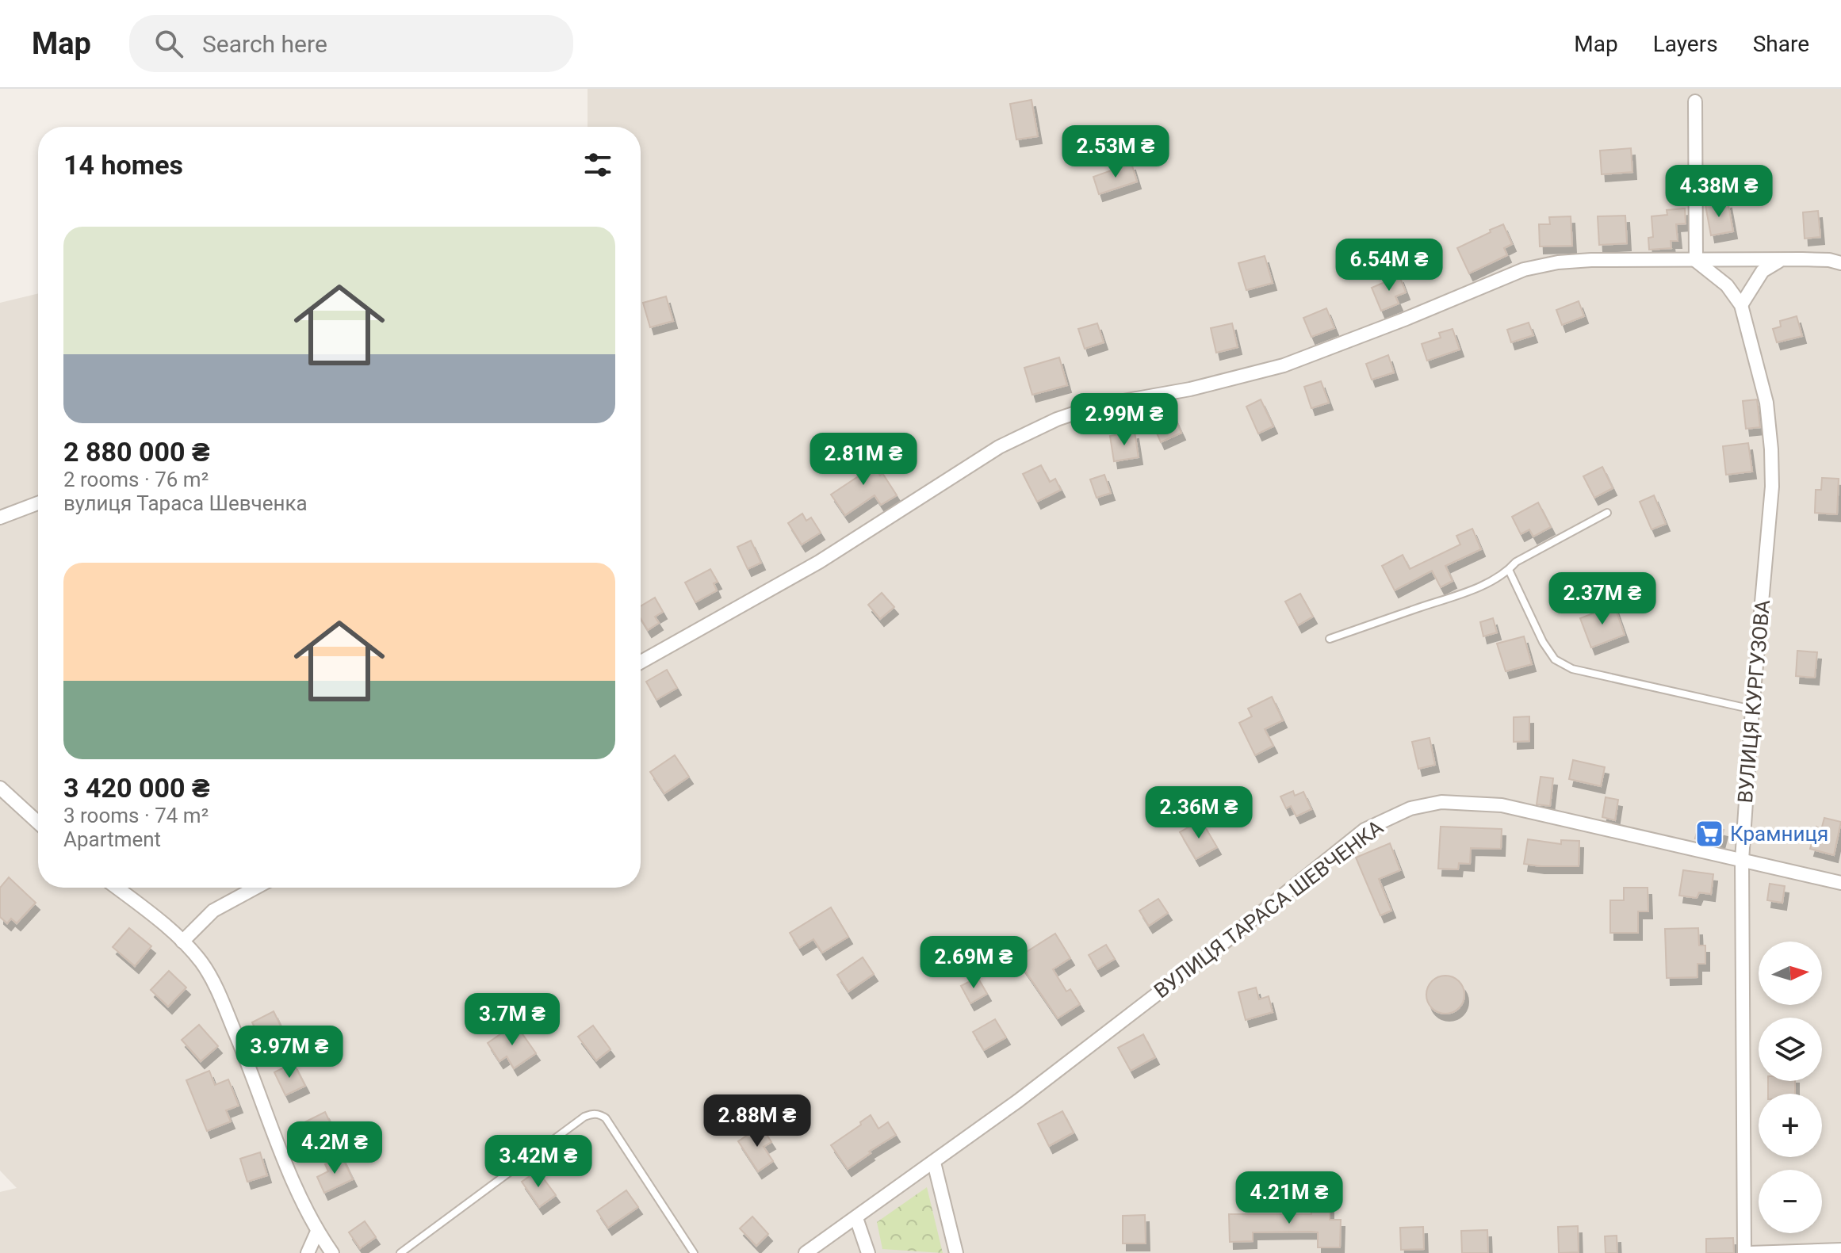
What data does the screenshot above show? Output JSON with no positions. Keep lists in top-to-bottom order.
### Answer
{
  "streets": {
    "street": ["ВУЛИЦЯ КУРГУЗОВА", "ВУЛИЦЯ ТАРАСА ШЕВЧЕНКА"]
  },
  "crossings": [
    ["ВУЛИЦЯ КУРГУЗОВА", "ВУЛИЦЯ ТАРАСА ШЕВЧЕНКА"]
  ],
  "places": {
    "supermarket": ["Крамниця"]
  },
  "north": "right",
  "page": {
    "header": "Map",
    "search": "Search here",
    "nav": ["Map", "Layers", "Share"],
    "price": [
      "2.53M ₴",
      "4.38M ₴",
      "6.54M ₴",
      "2.99M ₴",
      "2.81M ₴",
      "2.37M ₴",
      "2.36M ₴",
      "2.69M ₴",
      "3.7M ₴",
      "3.97M ₴",
      "2.88M ₴",
      "4.2M ₴",
      "3.42M ₴",
      "4.21M ₴"
    ],
    "heading": "14 homes",
    "list": [
      {
        "name": "2 880 000 ₴",
        "note": "2 rooms · 76 m² · вулиця Тараса Шевченка"
      },
      {
        "name": "3 420 000 ₴",
        "note": "3 rooms · 74 m² · Apartment"
      }
    ],
    "map_buttons": ["+", "−"]
  }
}
